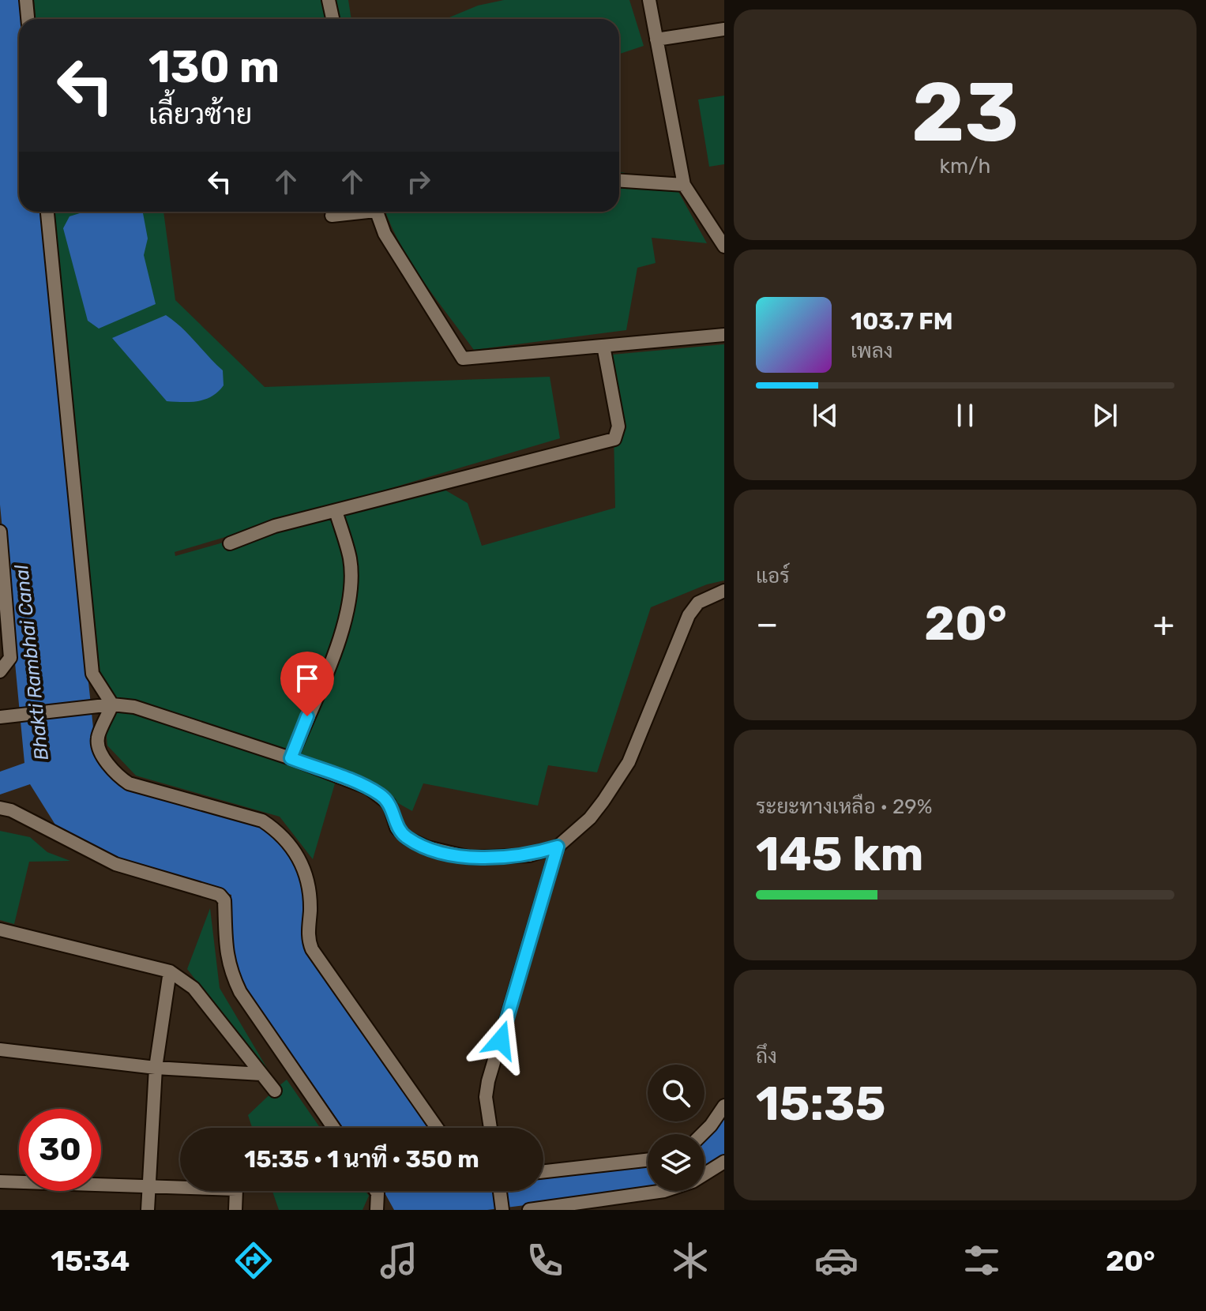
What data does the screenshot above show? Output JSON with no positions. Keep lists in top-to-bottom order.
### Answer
{
  "water": ["Bhakti Rambhai Canal"],
  "page": {
    "tile": [
      ["23", "km/h"],
      "แอร์",
      ["ระยะทางเหลือ · 29%", "145 km"],
      ["ถึง", "15:35"]
    ],
    "turn": ["130 m", "เลี้ยวซ้าย"],
    "song": ["103.7 FM", "เพลง"],
    "heat": ["−", "20°", "+"],
    "limit": "30",
    "trip": "15:35 · 1 นาที · 350 m",
    "tabs": ["15:34", "20°"]
  }
}
